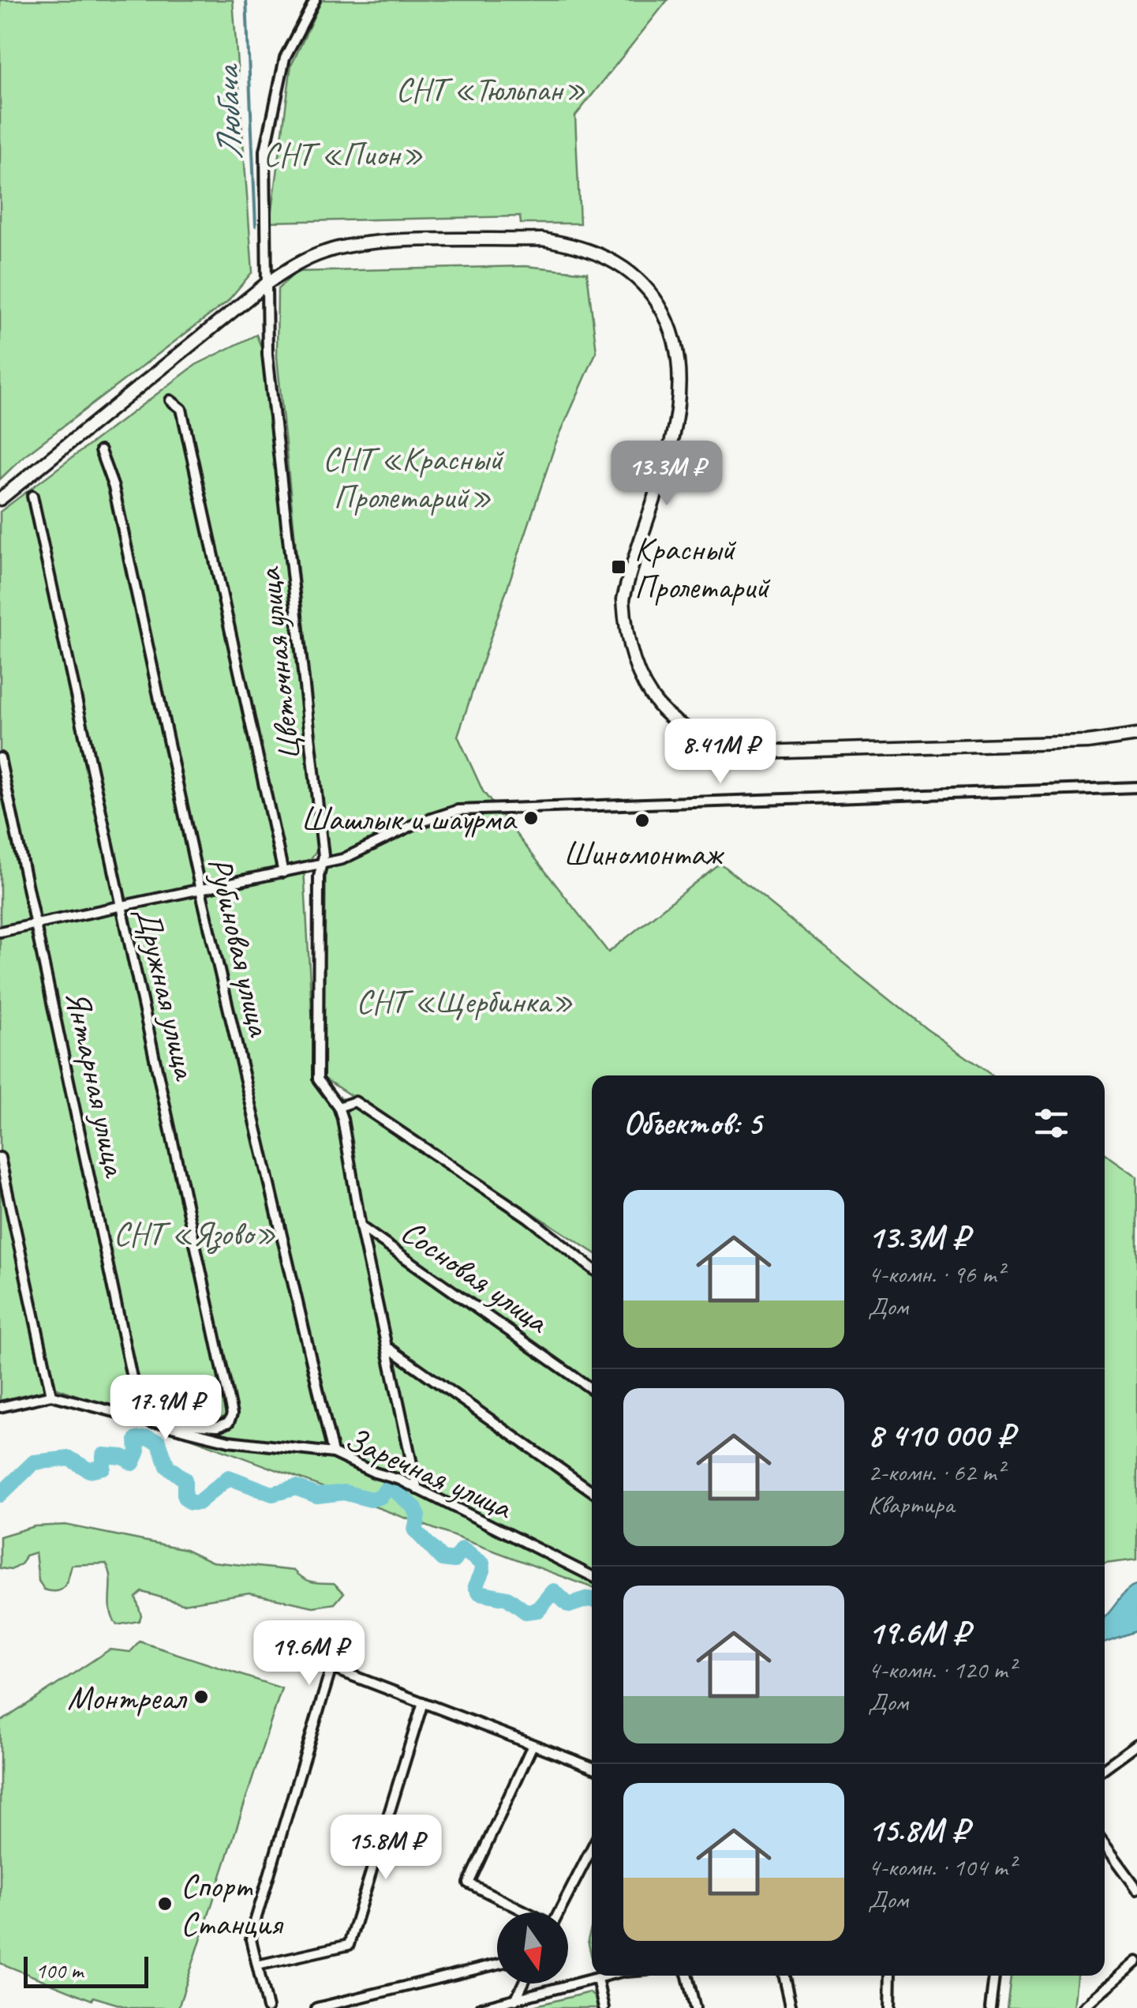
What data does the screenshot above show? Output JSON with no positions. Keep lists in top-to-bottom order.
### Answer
{
  "streets": {
    "street": [
      "Цветочная улица",
      "Рубиновая улица",
      "Дружная улица",
      "Янтарная улица",
      "Сосновая улица",
      "Заречная улица"
    ]
  },
  "crossings": [
    ["Рубиновая улица", "Заречная улица"],
    ["Дружная улица", "Заречная улица"],
    ["Янтарная улица", "Заречная улица"]
  ],
  "water": ["Любача"],
  "parks": [
    "СНТ «Тюльпан»",
    "СНТ «Пион»",
    "СНТ «Красный Пролетарий»",
    "СНТ «Щербинка»",
    "СНТ «Язово»"
  ],
  "places": {
    "transit": ["Красный Пролетарий"],
    "other": [
      "Шашлык и шаурма",
      "Шиномонтаж",
      "Монтреал",
      "Спорт Станция"
    ]
  },
  "scale_bar": "100 m",
  "north": "bottom",
  "page": {
    "price": [
      "13.3M ₽",
      "8.41M ₽",
      "17.9M ₽",
      "19.6M ₽",
      "15.8M ₽"
    ],
    "heading": "Объектов: 5",
    "list": [
      {
        "name": "13.3M ₽",
        "note": "4-комн. · 96 m² · Дом"
      },
      {
        "name": "8 410 000 ₽",
        "note": "2-комн. · 62 m² · Квартира"
      },
      {
        "name": "19.6M ₽",
        "note": "4-комн. · 120 m² · Дом"
      },
      {
        "name": "15.8M ₽",
        "note": "4-комн. · 104 m² · Дом"
      }
    ],
    "scale": "100 m"
  }
}
